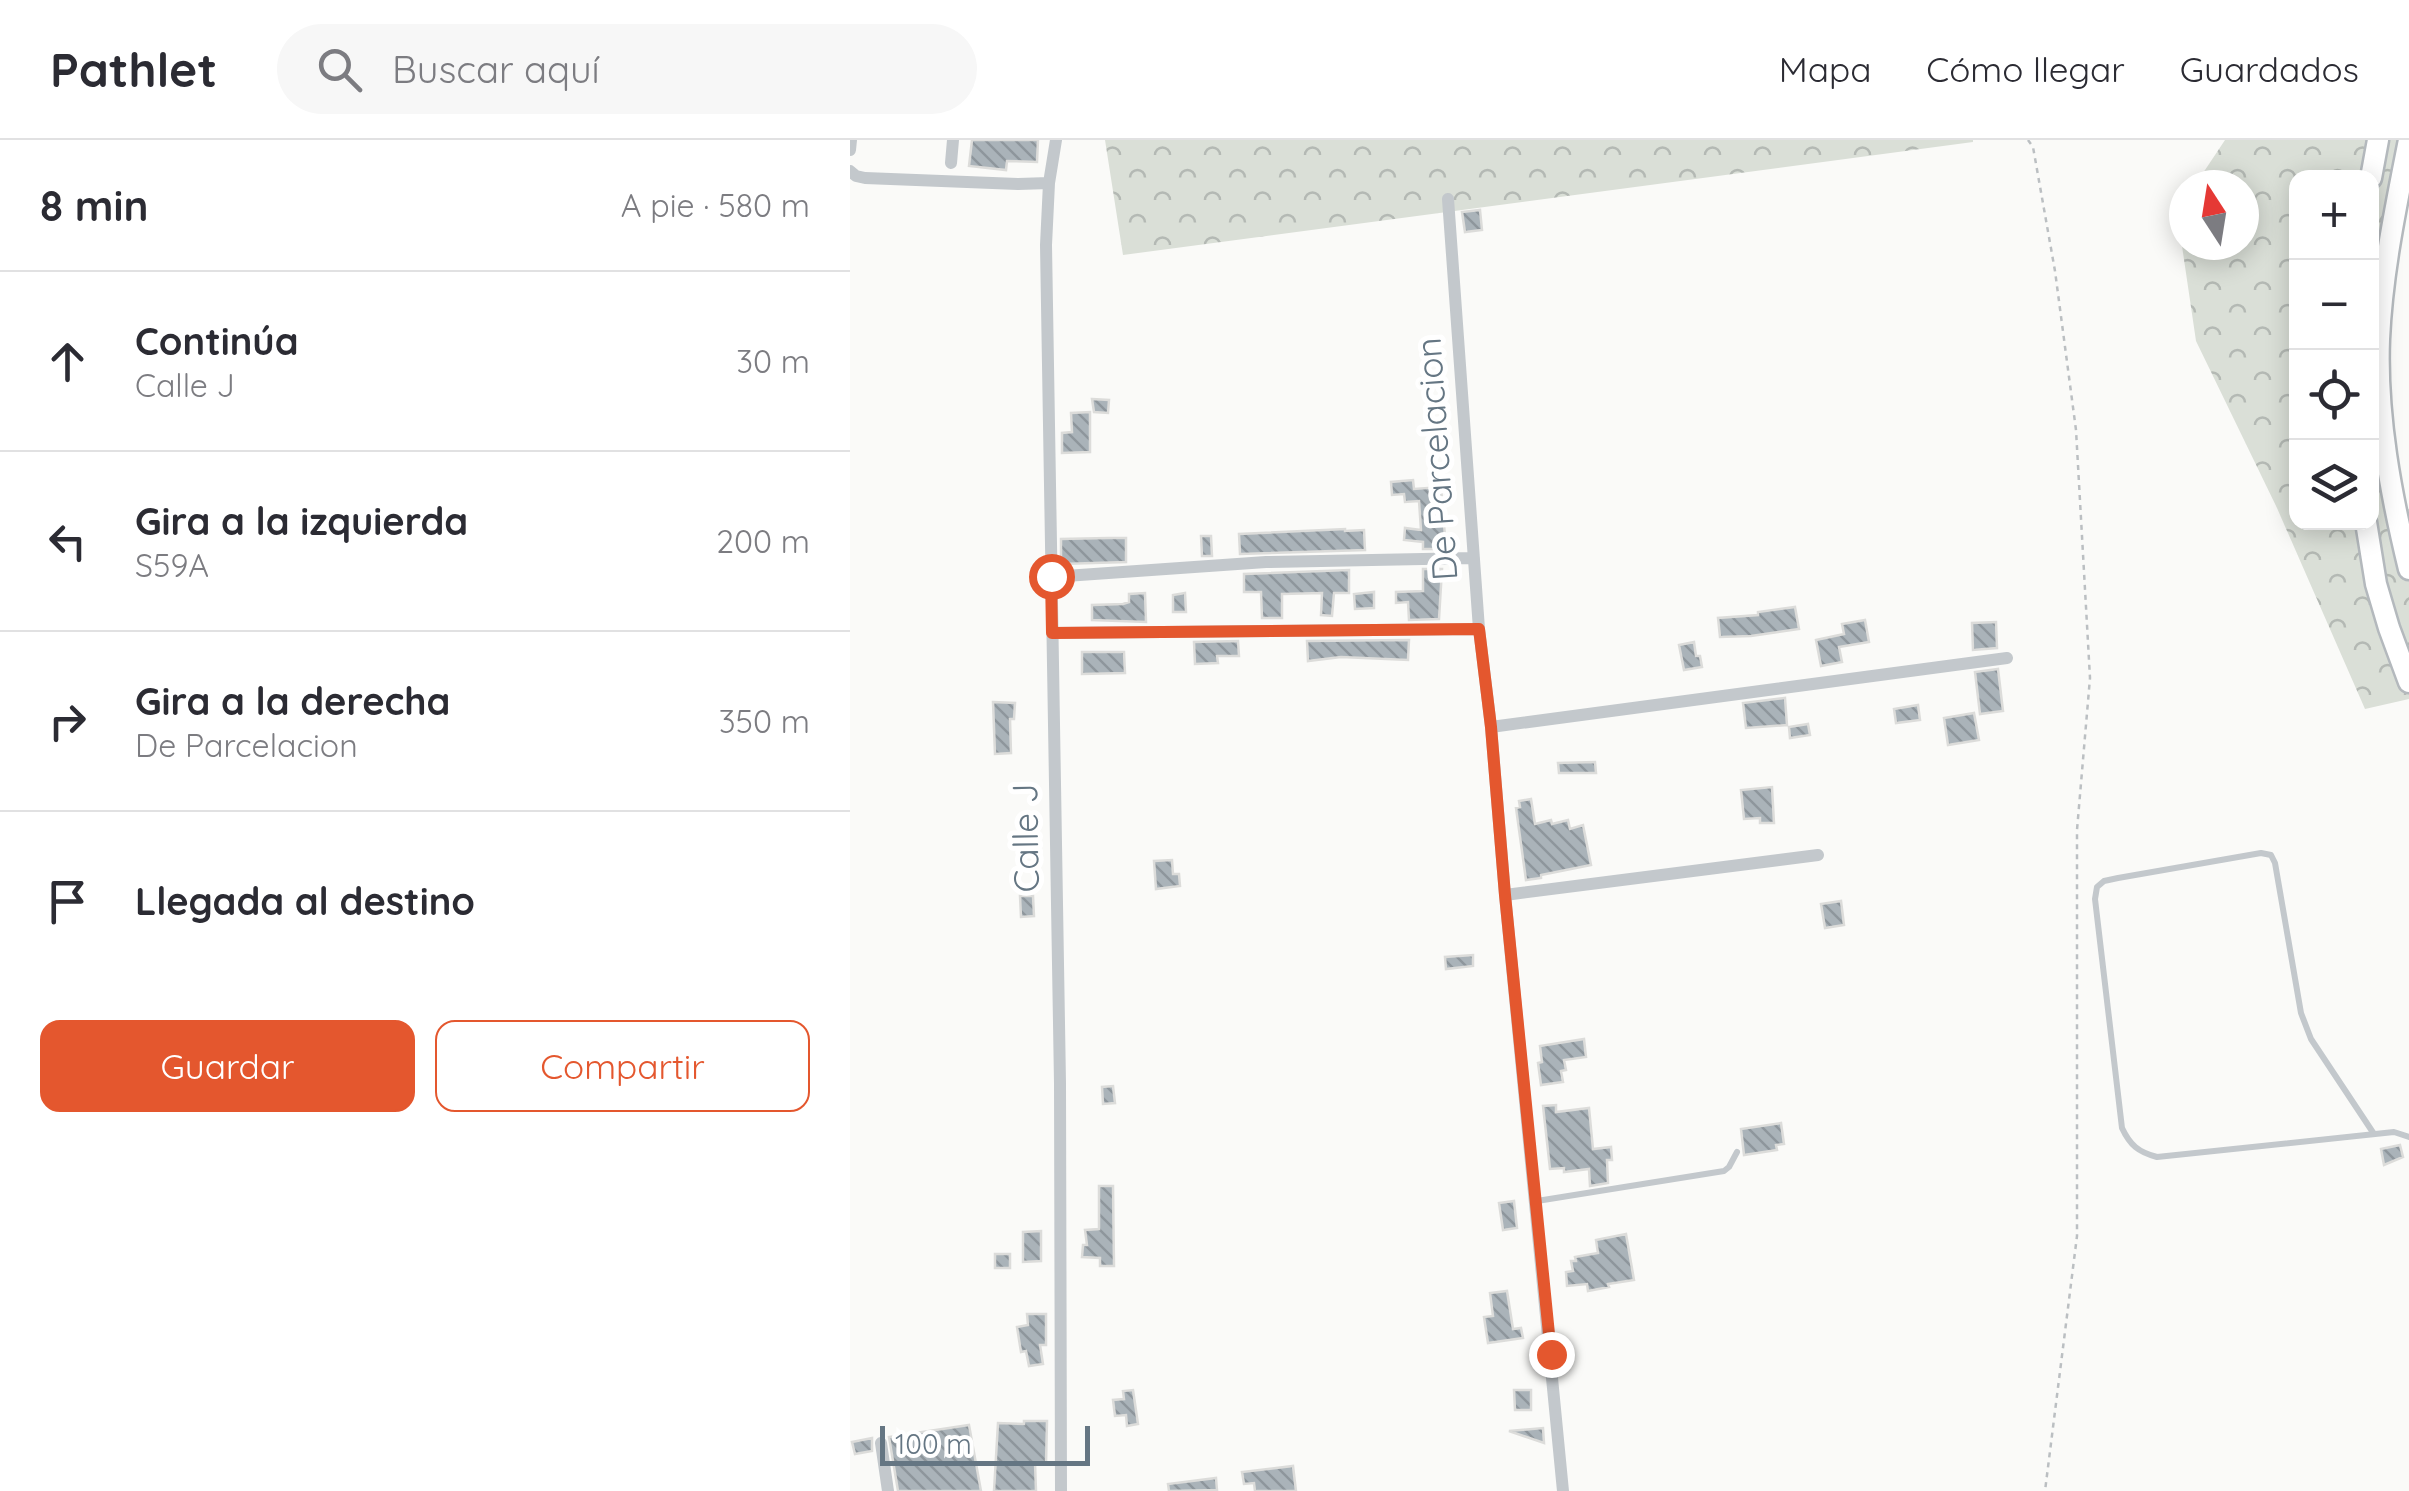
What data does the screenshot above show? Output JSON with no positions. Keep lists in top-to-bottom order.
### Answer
{
  "streets": {
    "street": ["De Parcelacion", "Calle J"]
  },
  "scale_bar": "100 m",
  "north": "top",
  "page": {
    "header": "Pathlet",
    "search": "Buscar aquí",
    "nav": ["Mapa", "Cómo llegar", "Guardados"],
    "heading": ["8 min", "A pie · 580 m"],
    "map_buttons": ["+", "−"],
    "list": [
      ["Continúa", "Calle J", "30 m"],
      ["Gira a la izquierda", "S59A", "200 m"],
      ["Gira a la derecha", "De Parcelacion", "350 m"],
      "Llegada al destino"
    ],
    "buttons": ["Guardar", "Compartir"],
    "scale": "100 m"
  }
}
